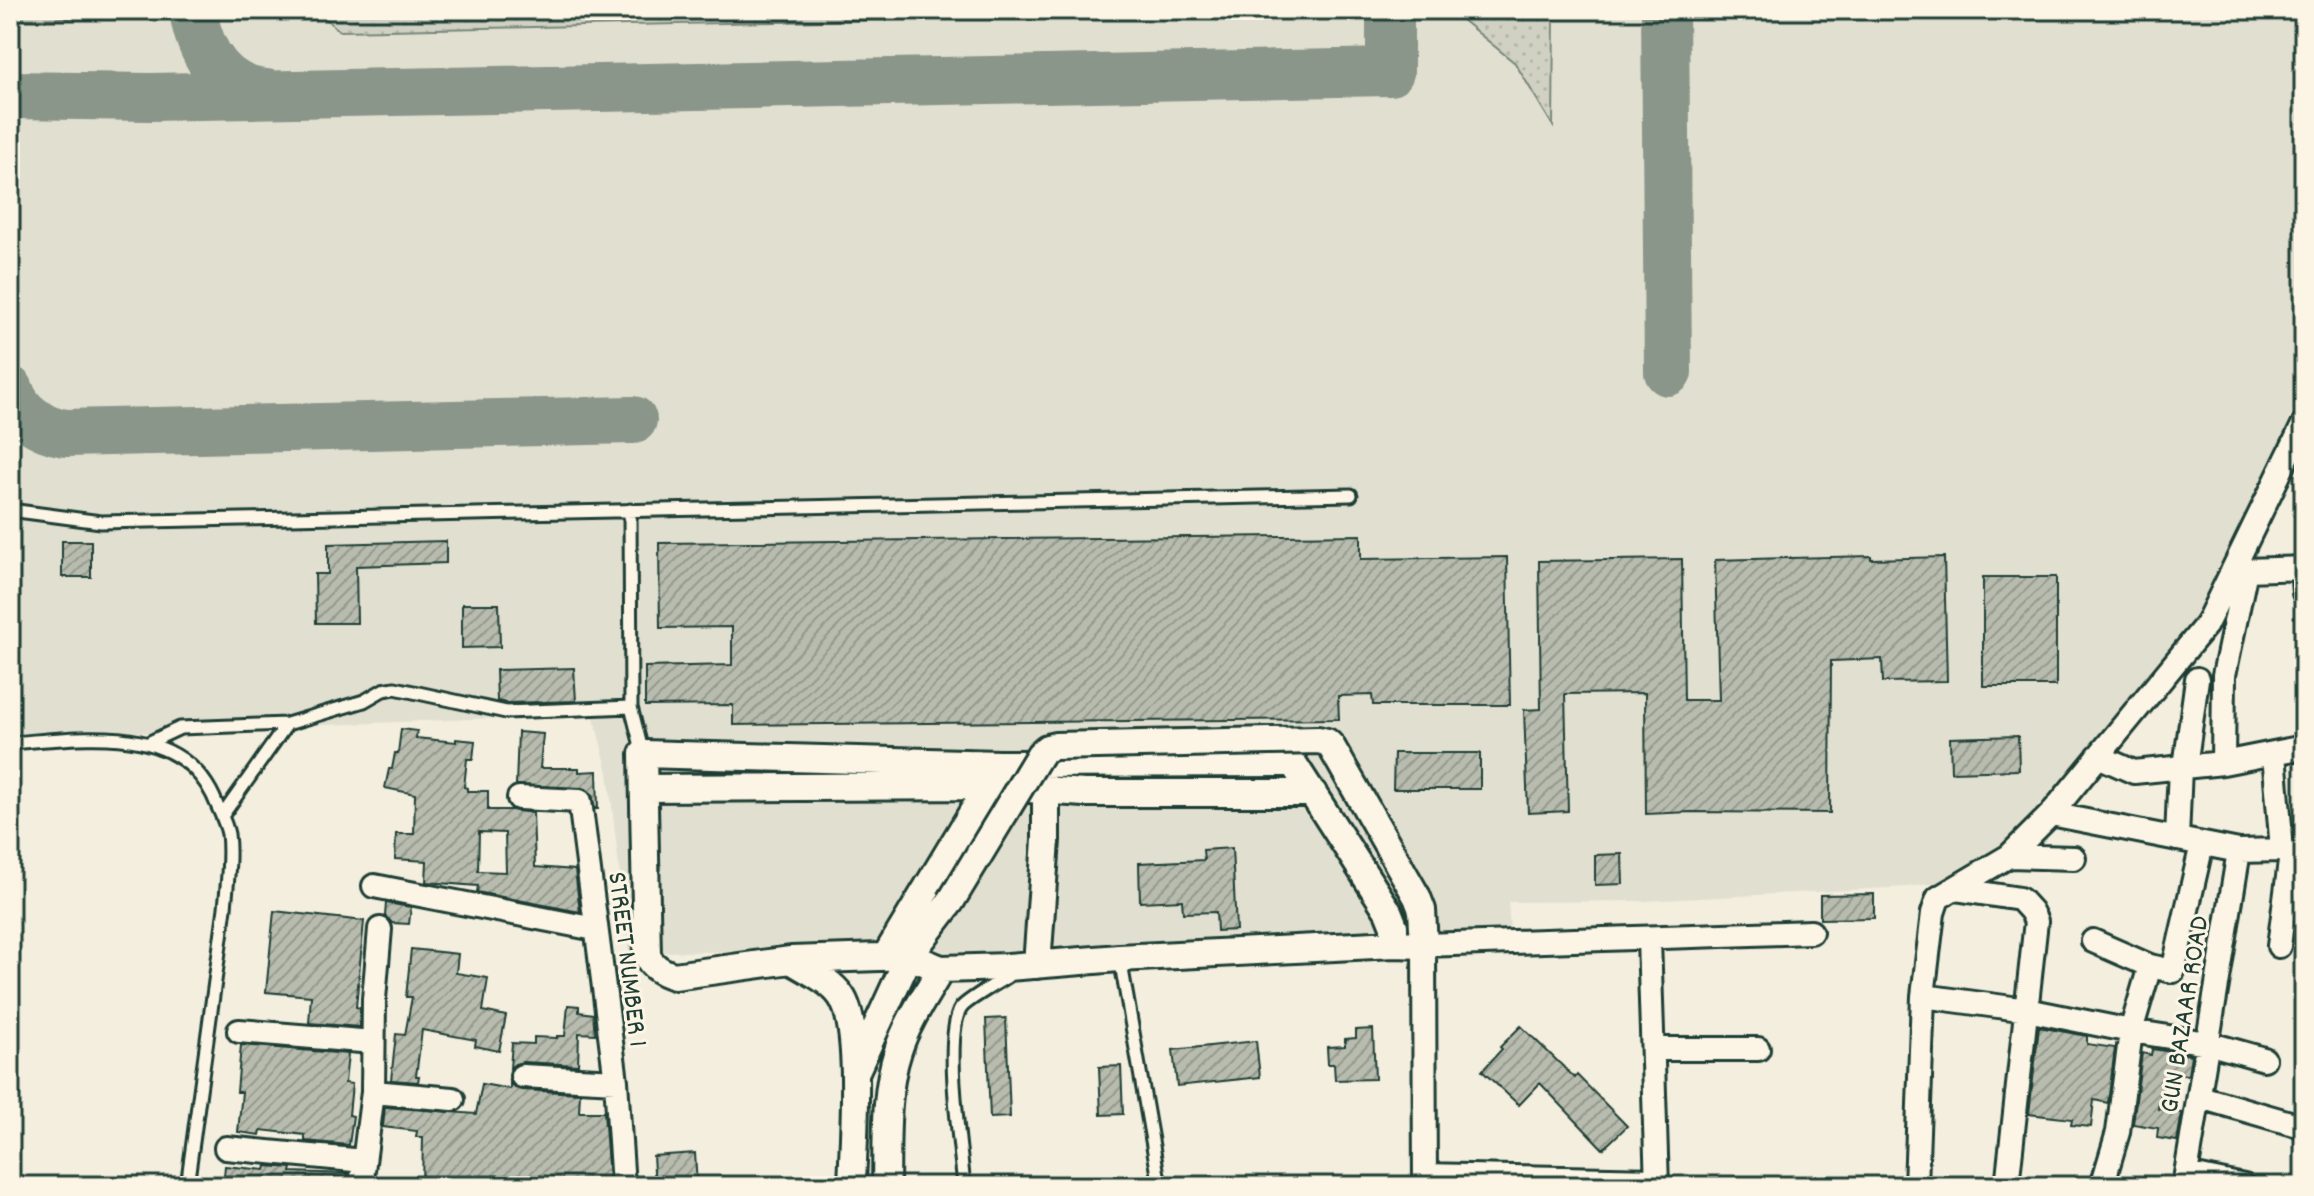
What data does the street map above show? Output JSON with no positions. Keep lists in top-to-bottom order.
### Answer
{
  "streets": {
    "street": ["STREET NUMBER 1", "GUN BAZAAR ROAD"]
  }
}
